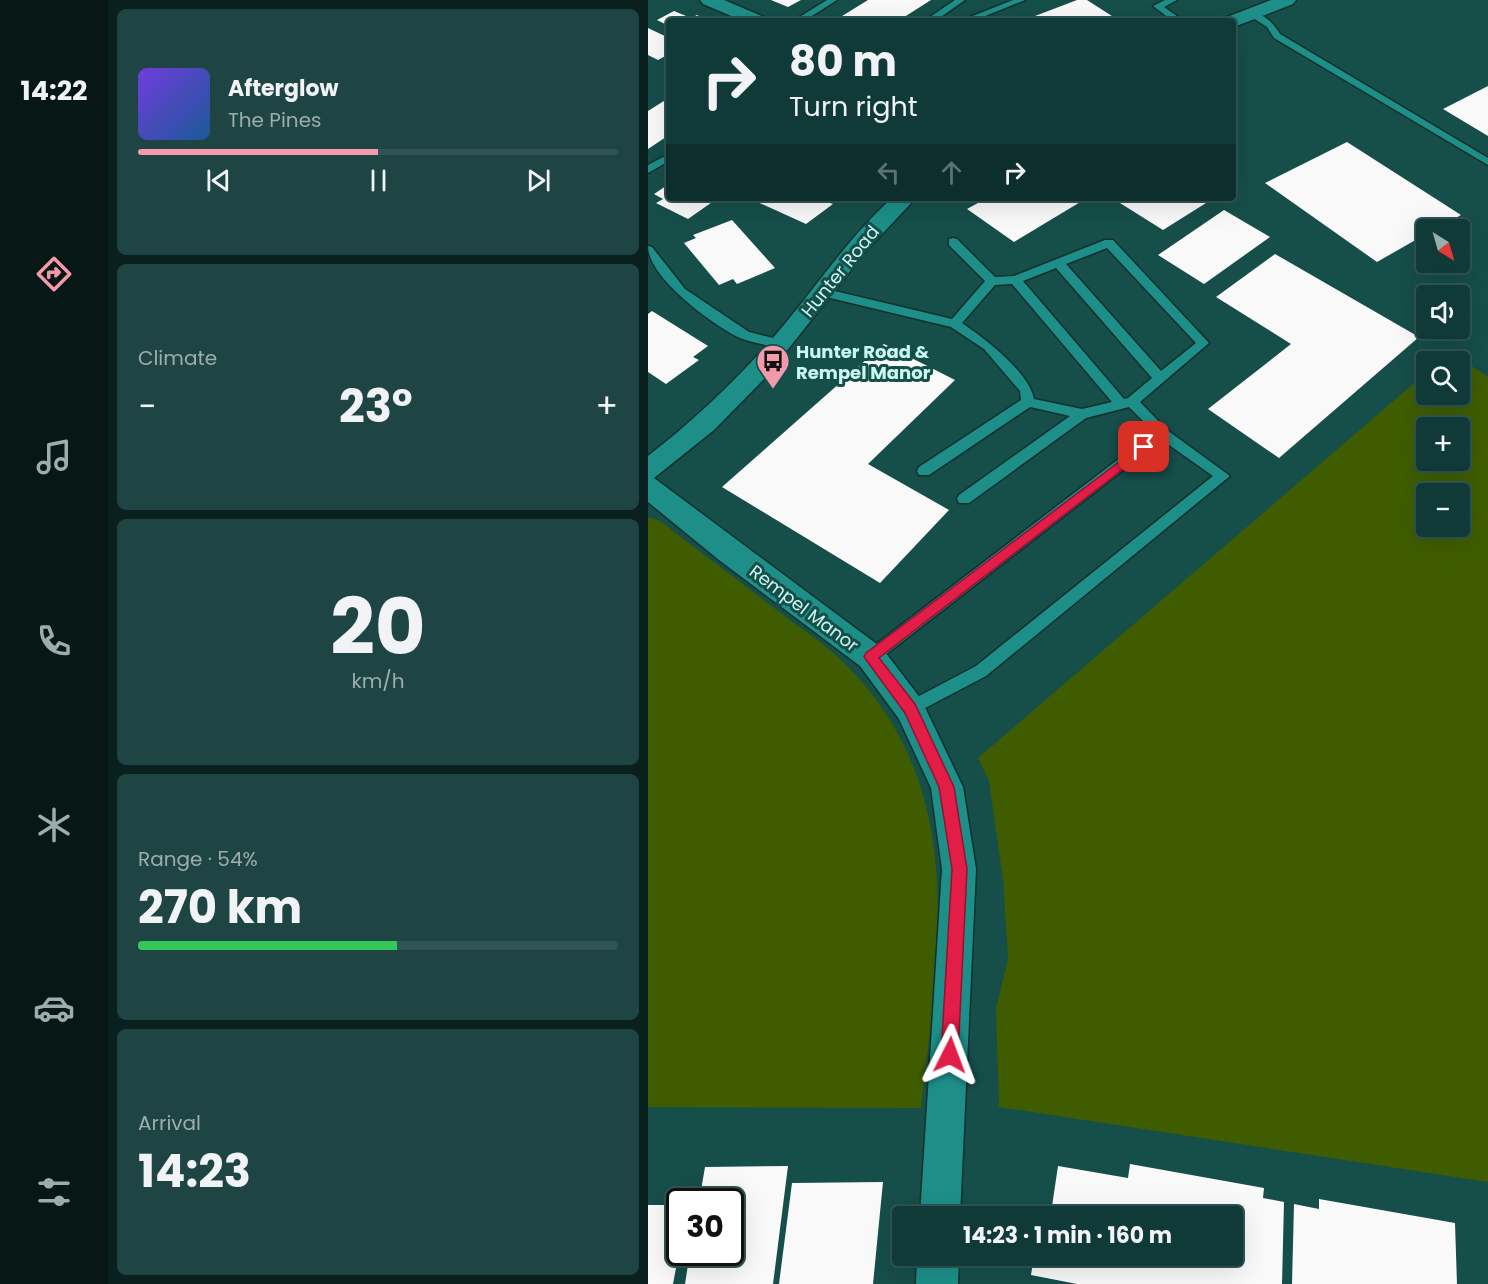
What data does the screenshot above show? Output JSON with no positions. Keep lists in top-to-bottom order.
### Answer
{
  "streets": {
    "street": ["Hunter Road", "Rempel Manor"]
  },
  "places": {
    "bus stop": ["Hunter Road & Rempel Manor"]
  },
  "north": "bottom right",
  "page": {
    "tabs": "14:22",
    "turn": ["80 m", "Turn right"],
    "song": ["Afterglow", "The Pines"],
    "map_buttons": ["+", "−"],
    "tile": [
      "Climate",
      ["20", "km/h"],
      ["Range · 54%", "270 km"],
      ["Arrival", "14:23"]
    ],
    "heat": ["−", "23°", "+"],
    "limit": "30",
    "trip": "14:23 · 1 min · 160 m"
  }
}
